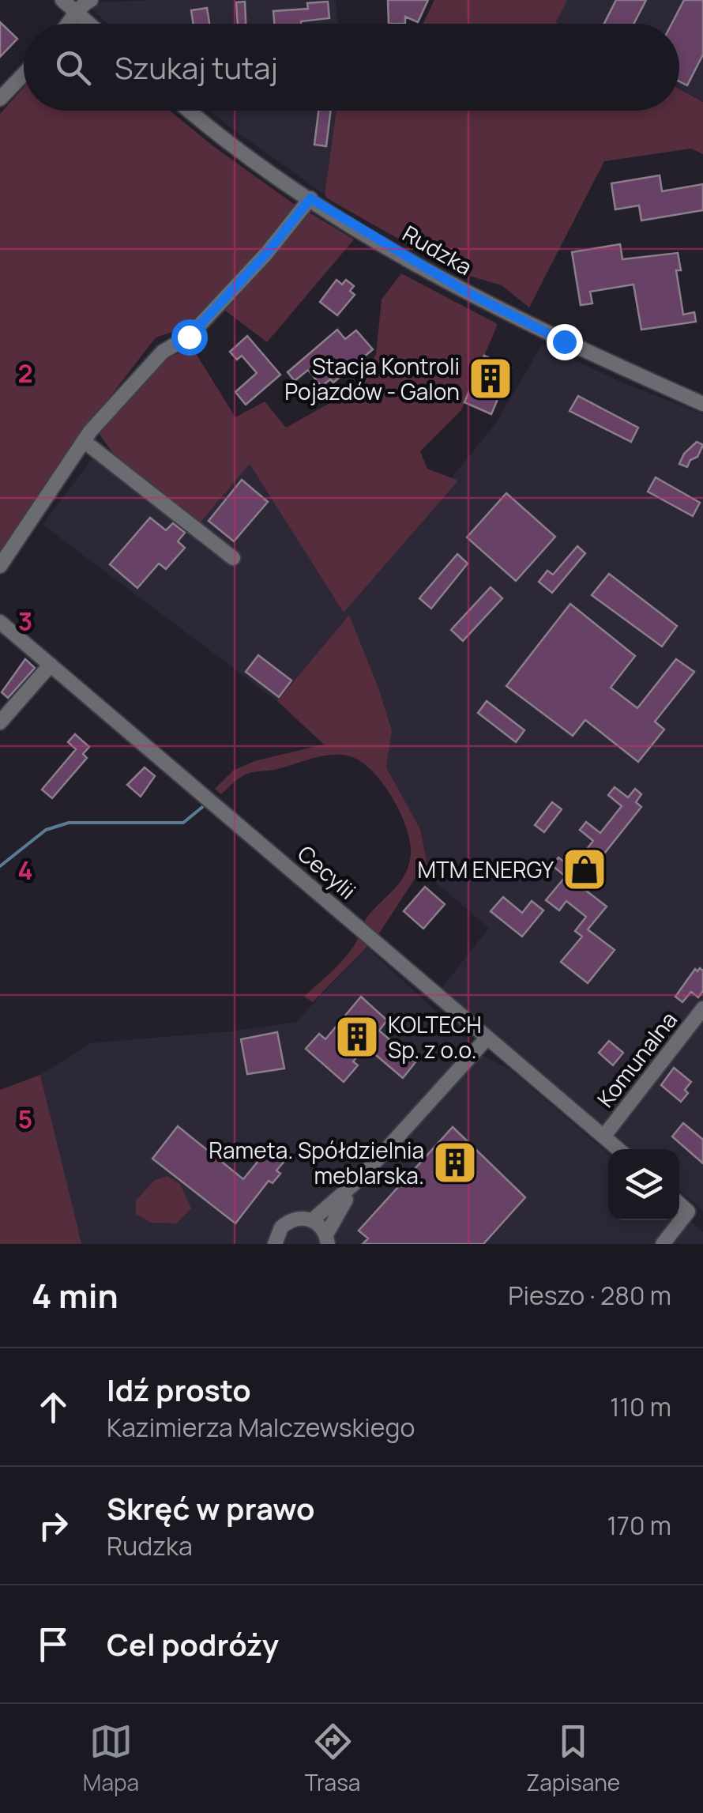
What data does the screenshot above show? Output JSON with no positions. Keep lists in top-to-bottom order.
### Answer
{
  "streets": {
    "street": ["Rudzka", "Cecylii", "Komunalna"]
  },
  "crossings": [
    ["Cecylii", "Komunalna"]
  ],
  "places": {
    "building": ["Stacja Kontroli Pojazdów - Galon", "KOLTECH Sp. z o.o.", "Rameta. Spółdzielnia meblarska."],
    "shop": ["MTM ENERGY"]
  },
  "page": {
    "search": "Szukaj tutaj",
    "heading": ["4 min", "Pieszo · 280 m"],
    "list": [
      ["Idź prosto", "Kazimierza Malczewskiego", "110 m"],
      ["Skręć w prawo", "Rudzka", "170 m"],
      "Cel podróży"
    ],
    "nav": ["Mapa", "Trasa", "Zapisane"]
  },
  "grid": {
    "rows": [
      "2",
      "3",
      "4",
      "5"
    ]
  }
}
